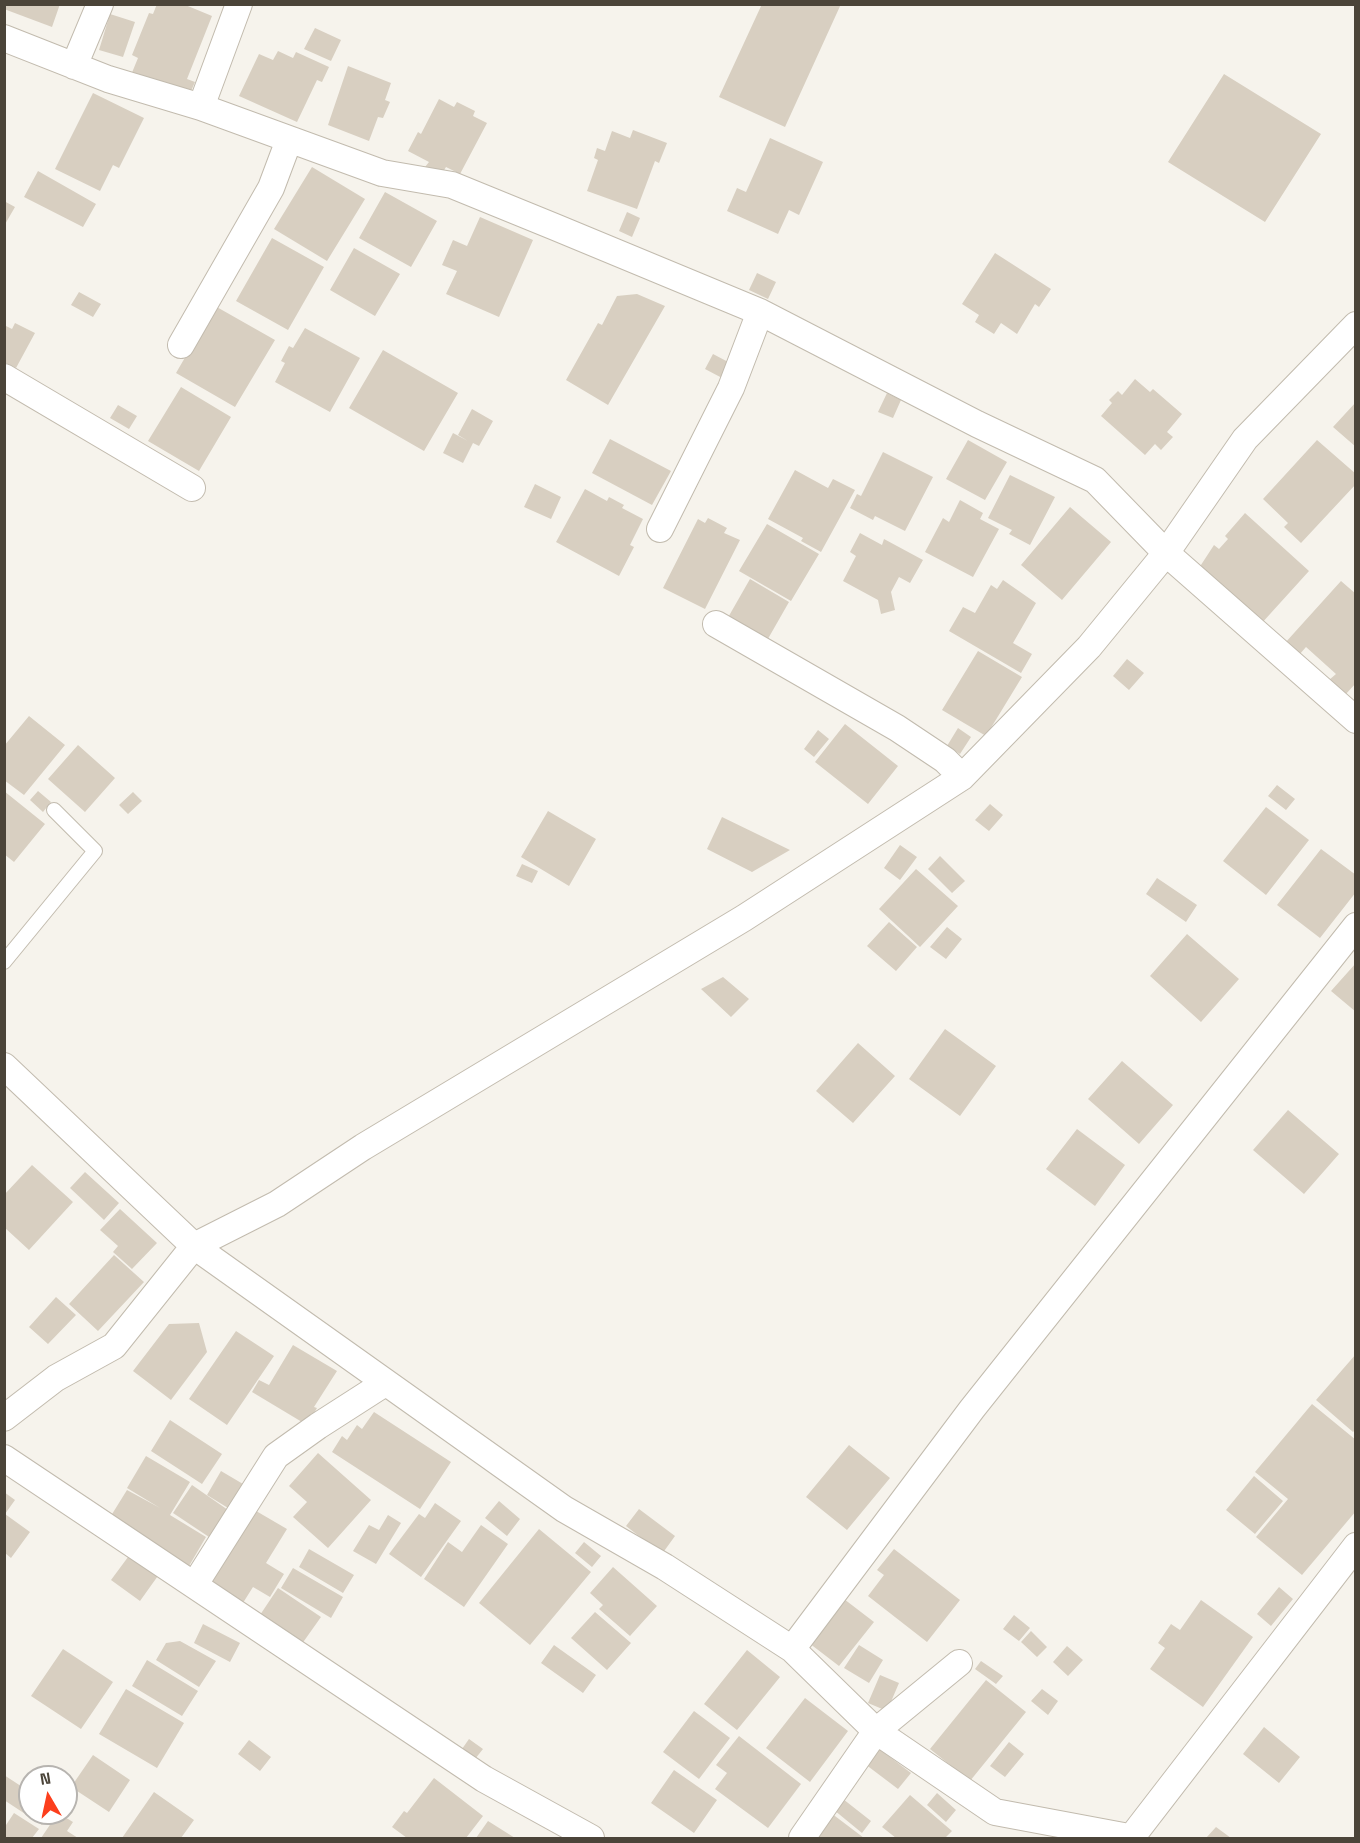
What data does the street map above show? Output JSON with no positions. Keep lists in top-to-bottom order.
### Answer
{
  "north": "top"
}
